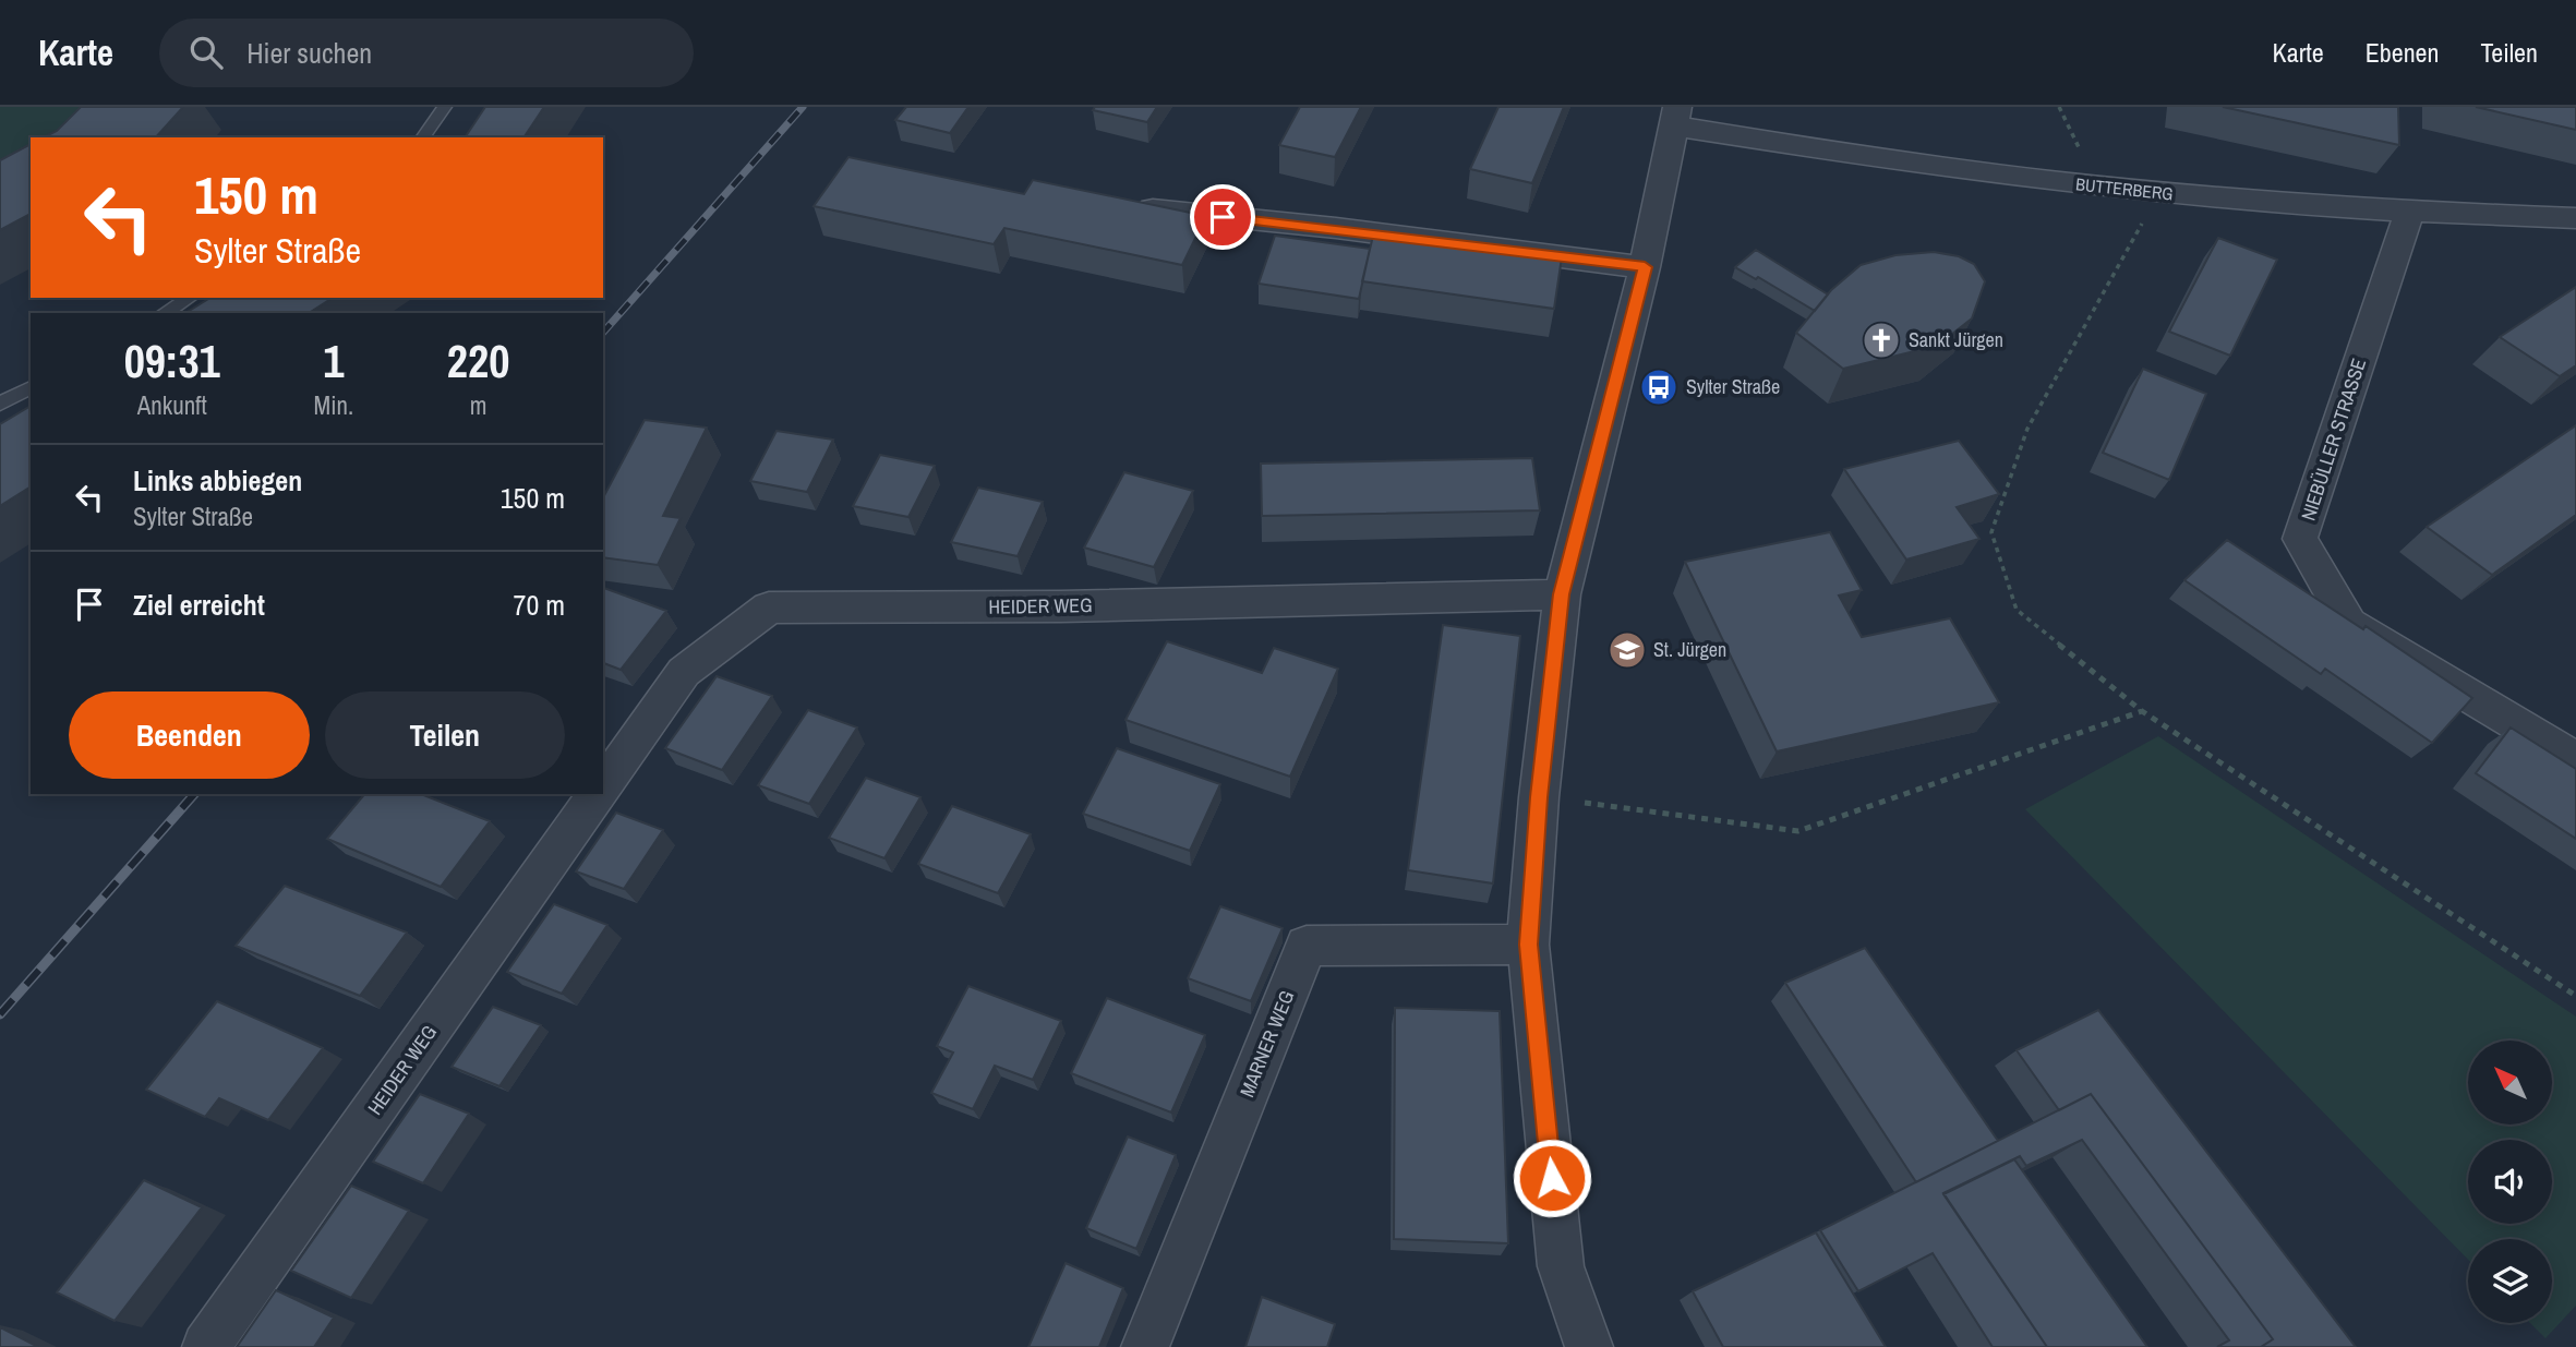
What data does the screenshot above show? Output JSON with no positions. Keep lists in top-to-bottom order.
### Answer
{
  "streets": {
    "street": [
      "BUTTERBERG",
      "NIEBÜLLER STRASSE",
      "HEIDER WEG",
      "MARNER WEG"
    ]
  },
  "crossings": [
    ["BUTTERBERG", "NIEBÜLLER STRASSE"]
  ],
  "places": {
    "church": ["Sankt Jürgen"],
    "bus stop": ["Sylter Straße"],
    "school or university": ["St. Jürgen"]
  },
  "north": "top left",
  "page": {
    "header": "Karte",
    "search": "Hier suchen",
    "nav": ["Karte", "Ebenen", "Teilen"],
    "turn": ["150 m", "Sylter Straße"],
    "eta": [
      "09:31",
      "Ankunft",
      "1",
      "Min.",
      "220",
      "m"
    ],
    "list": [
      {
        "name": "Links abbiegen",
        "note": "Sylter Straße",
        "value": "150 m"
      },
      {
        "name": "Ziel erreicht",
        "value": "70 m"
      }
    ],
    "buttons": ["Beenden", "Teilen"]
  }
}
